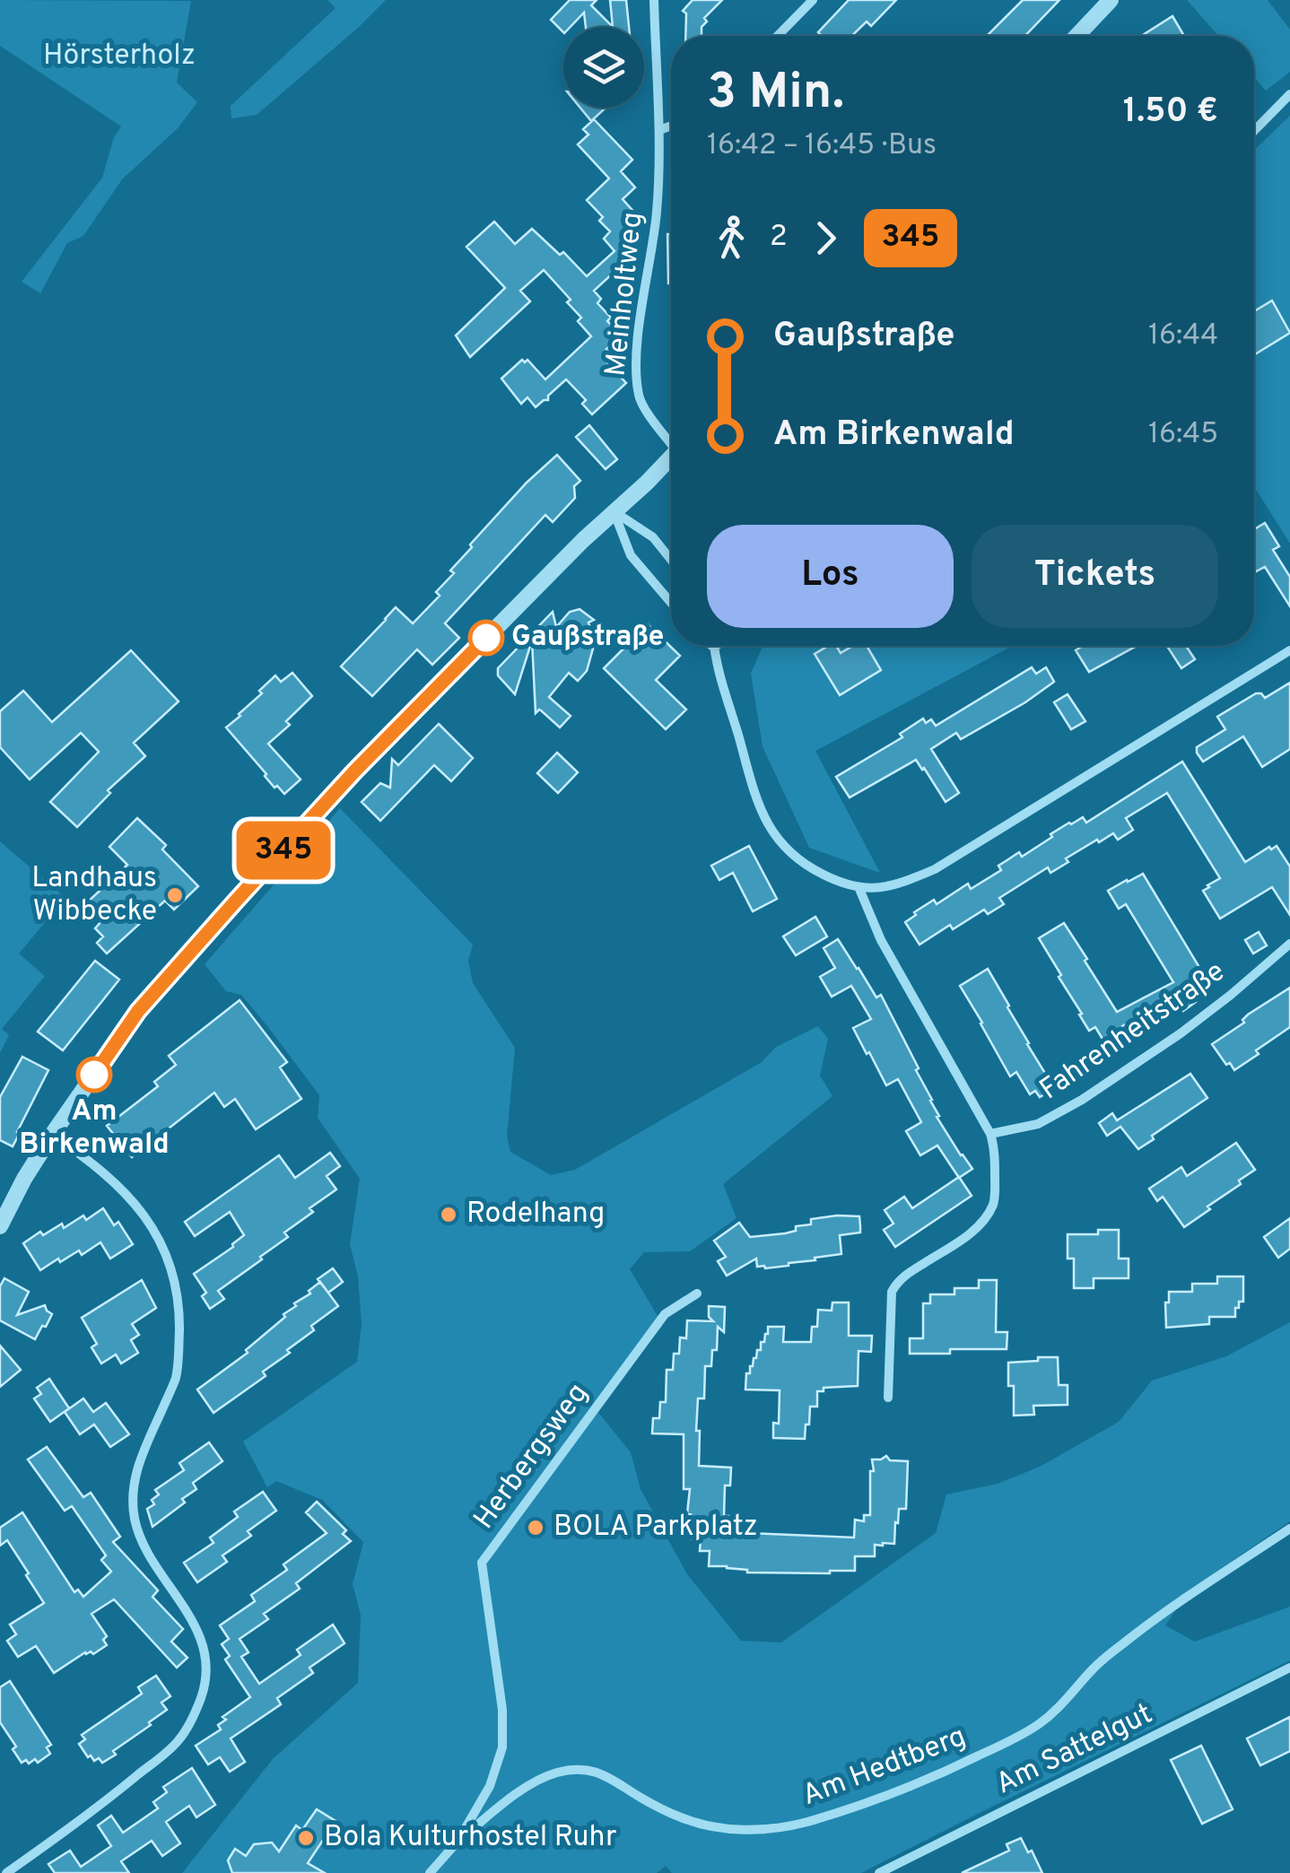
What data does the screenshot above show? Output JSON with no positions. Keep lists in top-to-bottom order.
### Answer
{
  "streets": {
    "street": [
      "Meinholtweg",
      "Fahrenheitstraße",
      "Herbergsweg",
      "Am Sattelgut",
      "Am Hedtberg"
    ]
  },
  "crossings": [
    ["Herbergsweg", "Am Hedtberg"]
  ],
  "parks": ["Hörsterholz"],
  "places": [
    "Gaußstraße",
    "Landhaus Wibbecke",
    "Am Birkenwald",
    "Rodelhang",
    "BOLA Parkplatz",
    "Bola Kulturhostel Ruhr"
  ],
  "lines": ["bus line 345"],
  "page": {
    "on_map": "345",
    "heading": ["3 Min.", "16:42 – 16:45 · Bus", "1.50 €"],
    "legs": ["2", "345"],
    "list": [
      {
        "name": "Gaußstraße",
        "value": "16:44"
      },
      {
        "name": "Am Birkenwald",
        "value": "16:45"
      }
    ],
    "buttons": ["Los", "Tickets"]
  }
}
